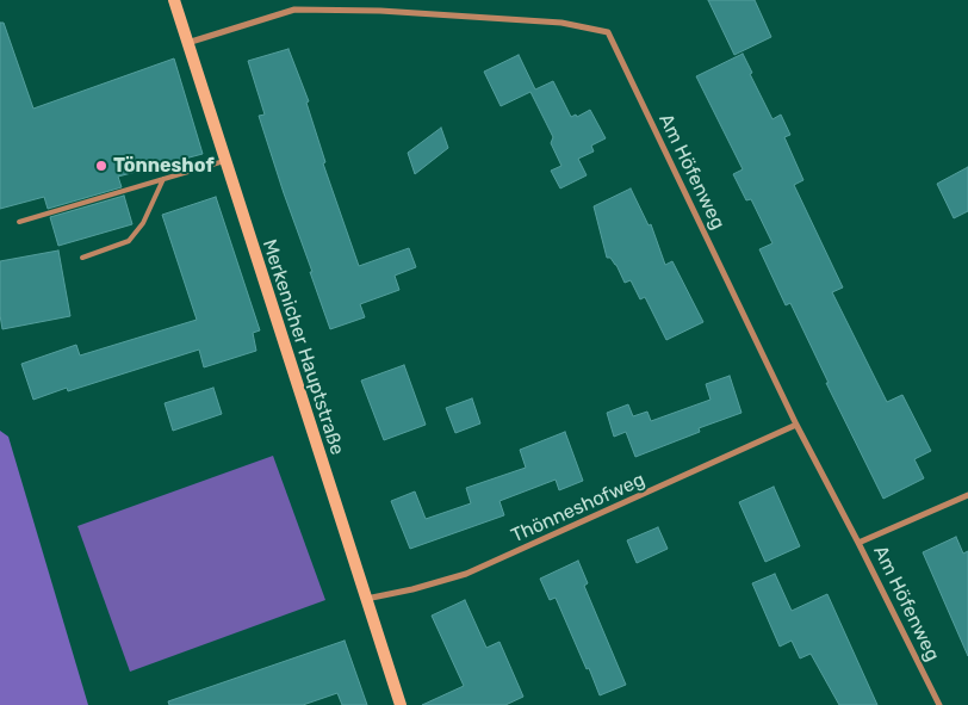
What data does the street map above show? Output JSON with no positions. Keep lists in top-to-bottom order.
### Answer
{
  "streets": {
    "street": ["Am Höfenweg", "Merkenicher Hauptstraße", "Thönneshofweg"]
  },
  "crossings": [
    ["Am Höfenweg", "Merkenicher Hauptstraße"],
    ["Am Höfenweg", "Thönneshofweg"],
    ["Merkenicher Hauptstraße", "Thönneshofweg"]
  ],
  "places": ["Tönneshof"]
}
